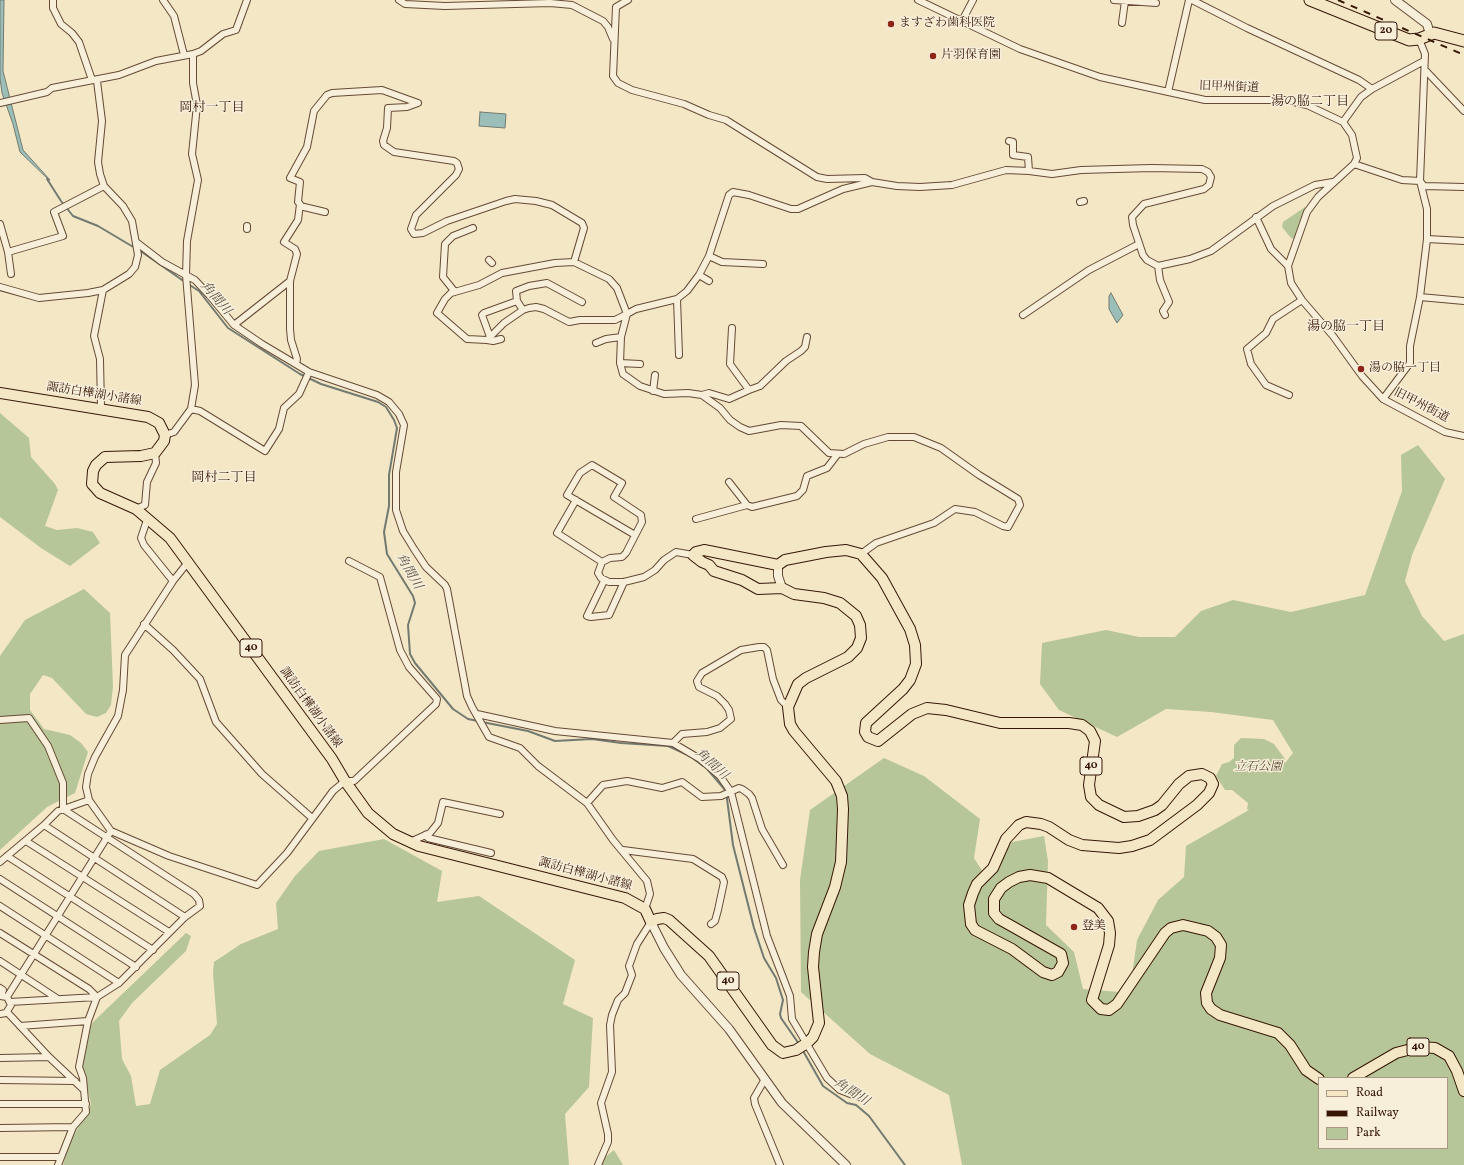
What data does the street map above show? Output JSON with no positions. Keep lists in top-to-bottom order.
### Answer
{
  "streets": {
    "highway": ["20"],
    "main road": ["諏訪白樺湖小諸線", "40"],
    "street": ["旧甲州街道"]
  },
  "districts": [
    "湯の脇二丁目",
    "岡村一丁目",
    "湯の脇一丁目",
    "岡村二丁目"
  ],
  "water": ["角間川"],
  "parks": ["立石公園"],
  "places": [
    "ますざわ歯科医院",
    "片羽保育園",
    "湯の脇一丁目",
    "登美"
  ],
  "legend": ["Road", "Railway", "Park"]
}
